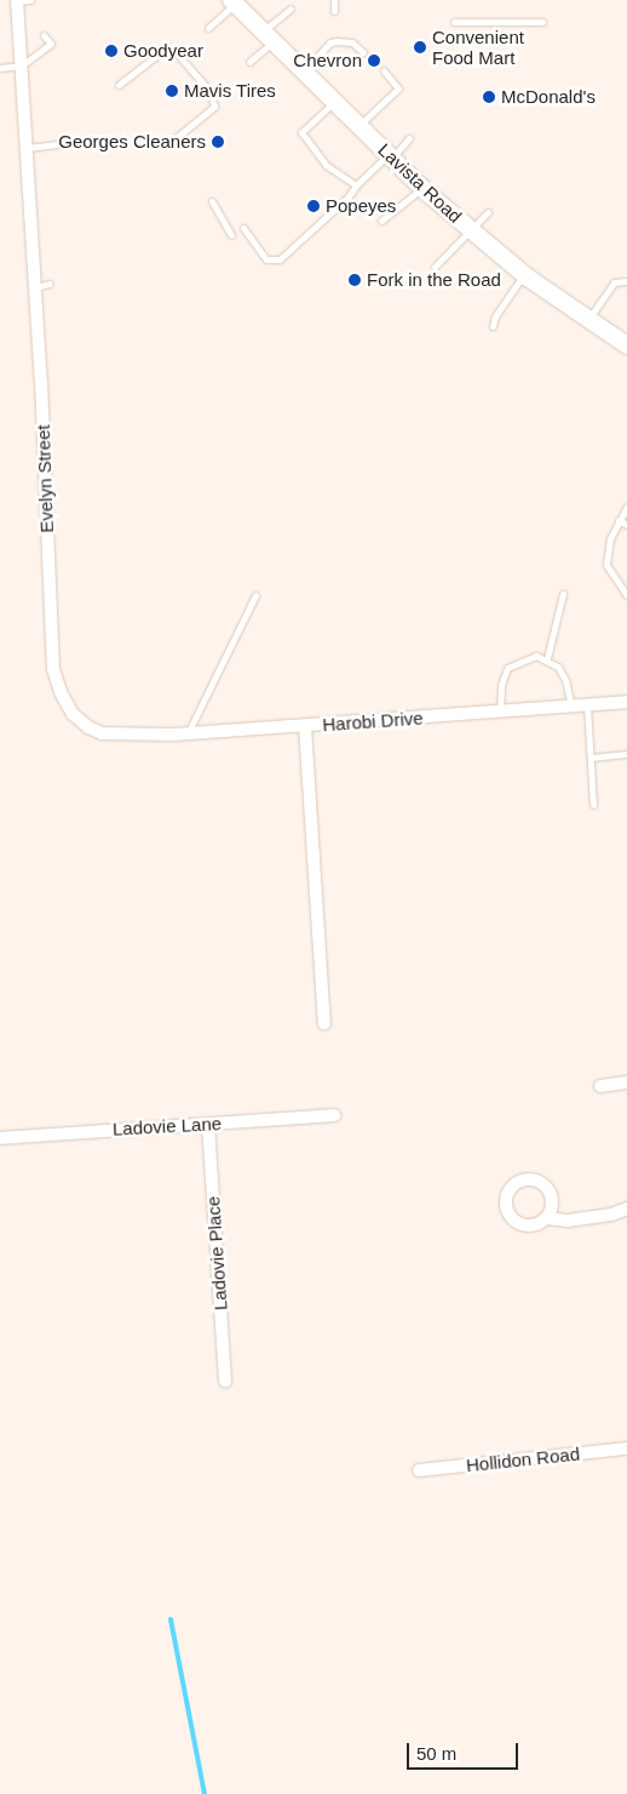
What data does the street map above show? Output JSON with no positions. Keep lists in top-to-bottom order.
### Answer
{
  "streets": {
    "main road": ["Lavista Road"],
    "street": [
      "Evelyn Street",
      "Harobi Drive",
      "Ladovie Lane",
      "Ladovie Place",
      "Hollidon Road"
    ]
  },
  "crossings": [
    ["Evelyn Street", "Harobi Drive"],
    ["Ladovie Lane", "Ladovie Place"]
  ],
  "places": [
    "Convenient Food Mart",
    "Goodyear",
    "Chevron",
    "Mavis Tires",
    "McDonald's",
    "Georges Cleaners",
    "Popeyes",
    "Fork in the Road"
  ],
  "scale_bar": "50 m"
}
